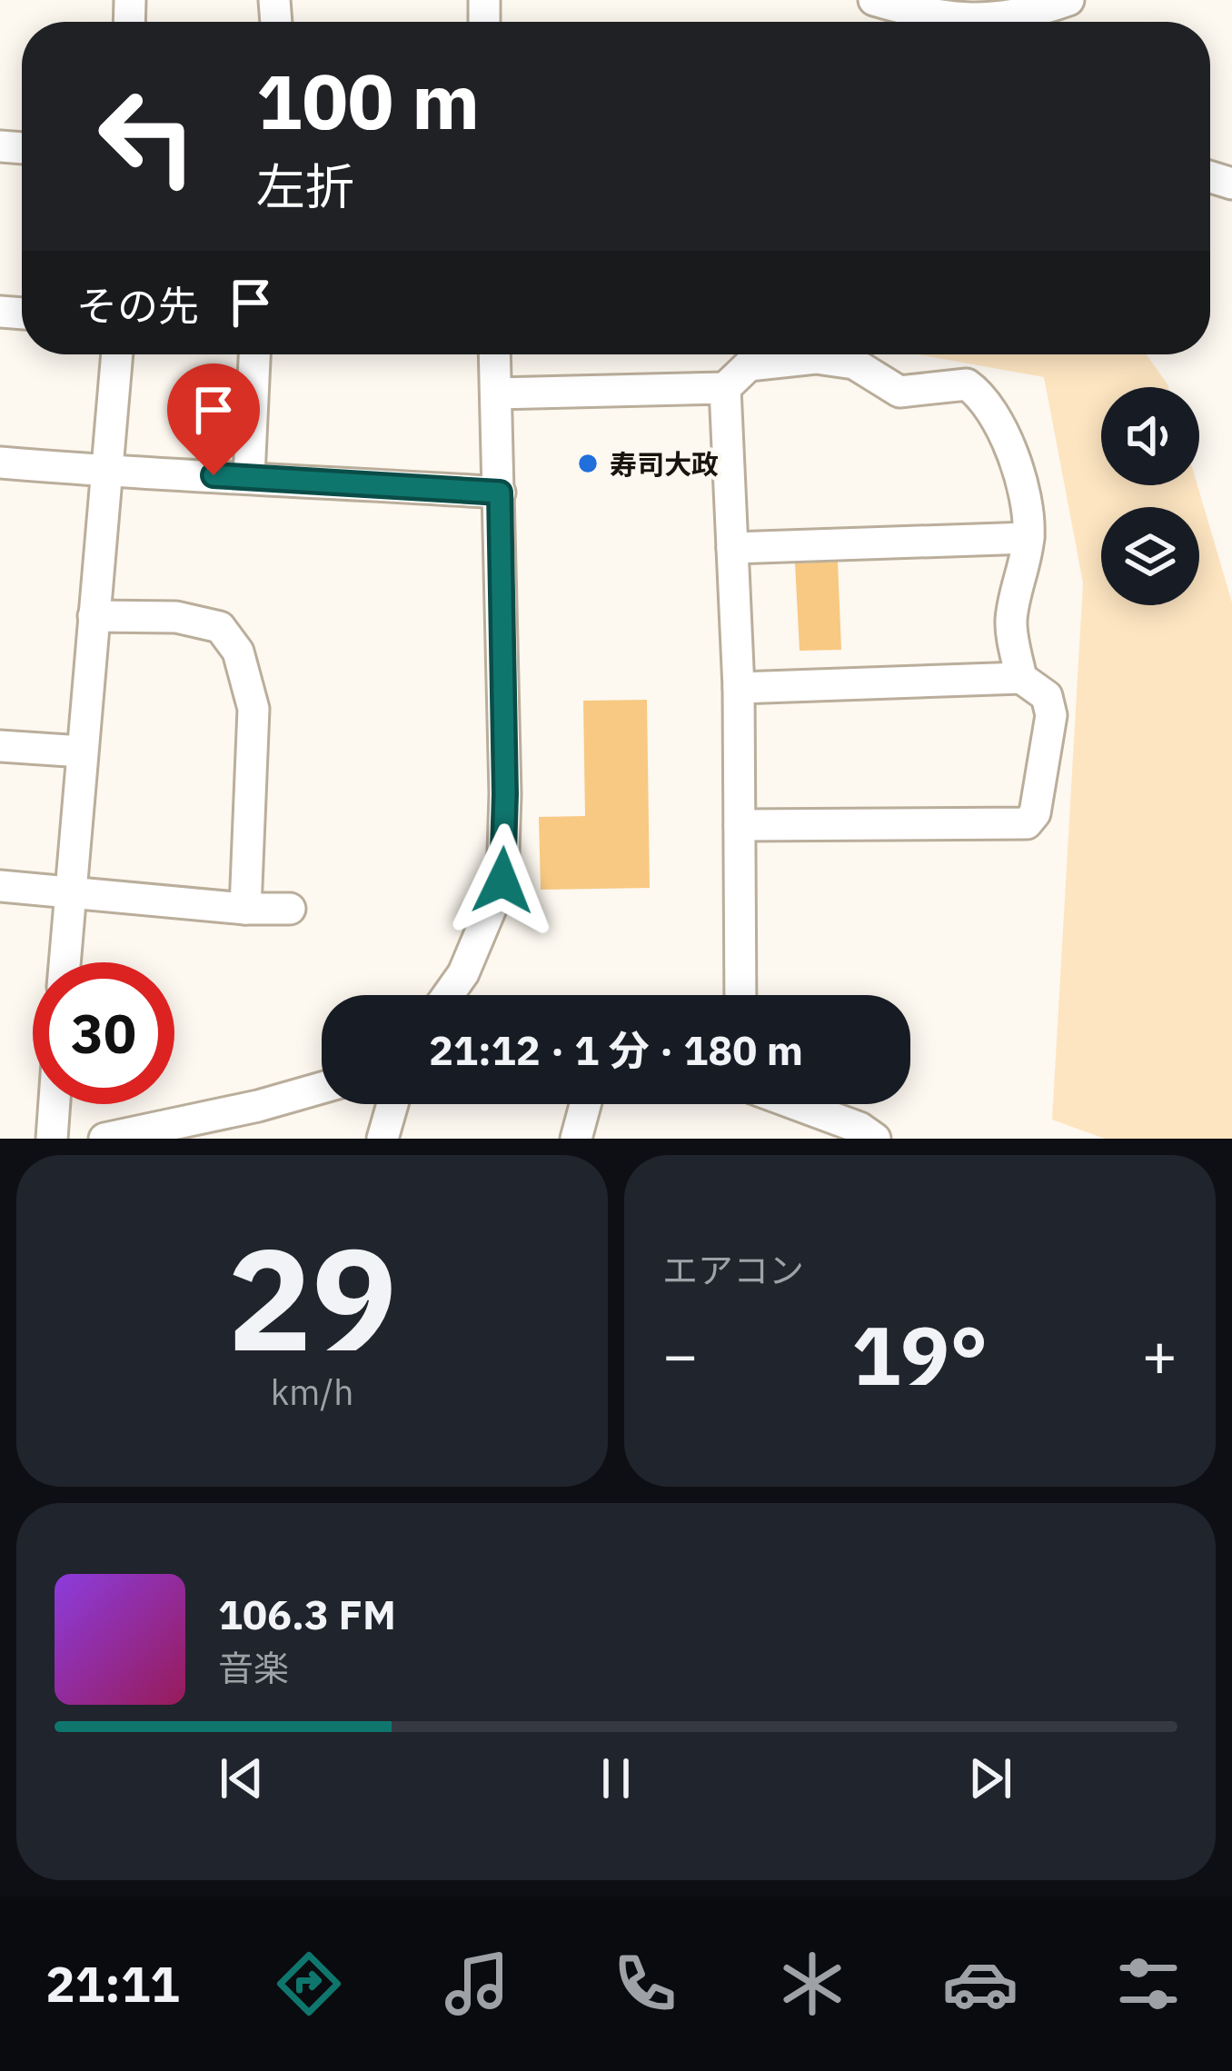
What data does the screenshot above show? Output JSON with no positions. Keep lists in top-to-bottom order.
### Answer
{
  "places": ["寿司大政"],
  "page": {
    "turn": ["100 m", "左折"],
    "then": "その先",
    "limit": "30",
    "trip": "21:12 · 1 分 · 180 m",
    "tile": [
      ["29", "km/h"],
      "エアコン"
    ],
    "heat": ["−", "19°", "+"],
    "song": ["106.3 FM", "音楽"],
    "tabs": "21:11"
  }
}
